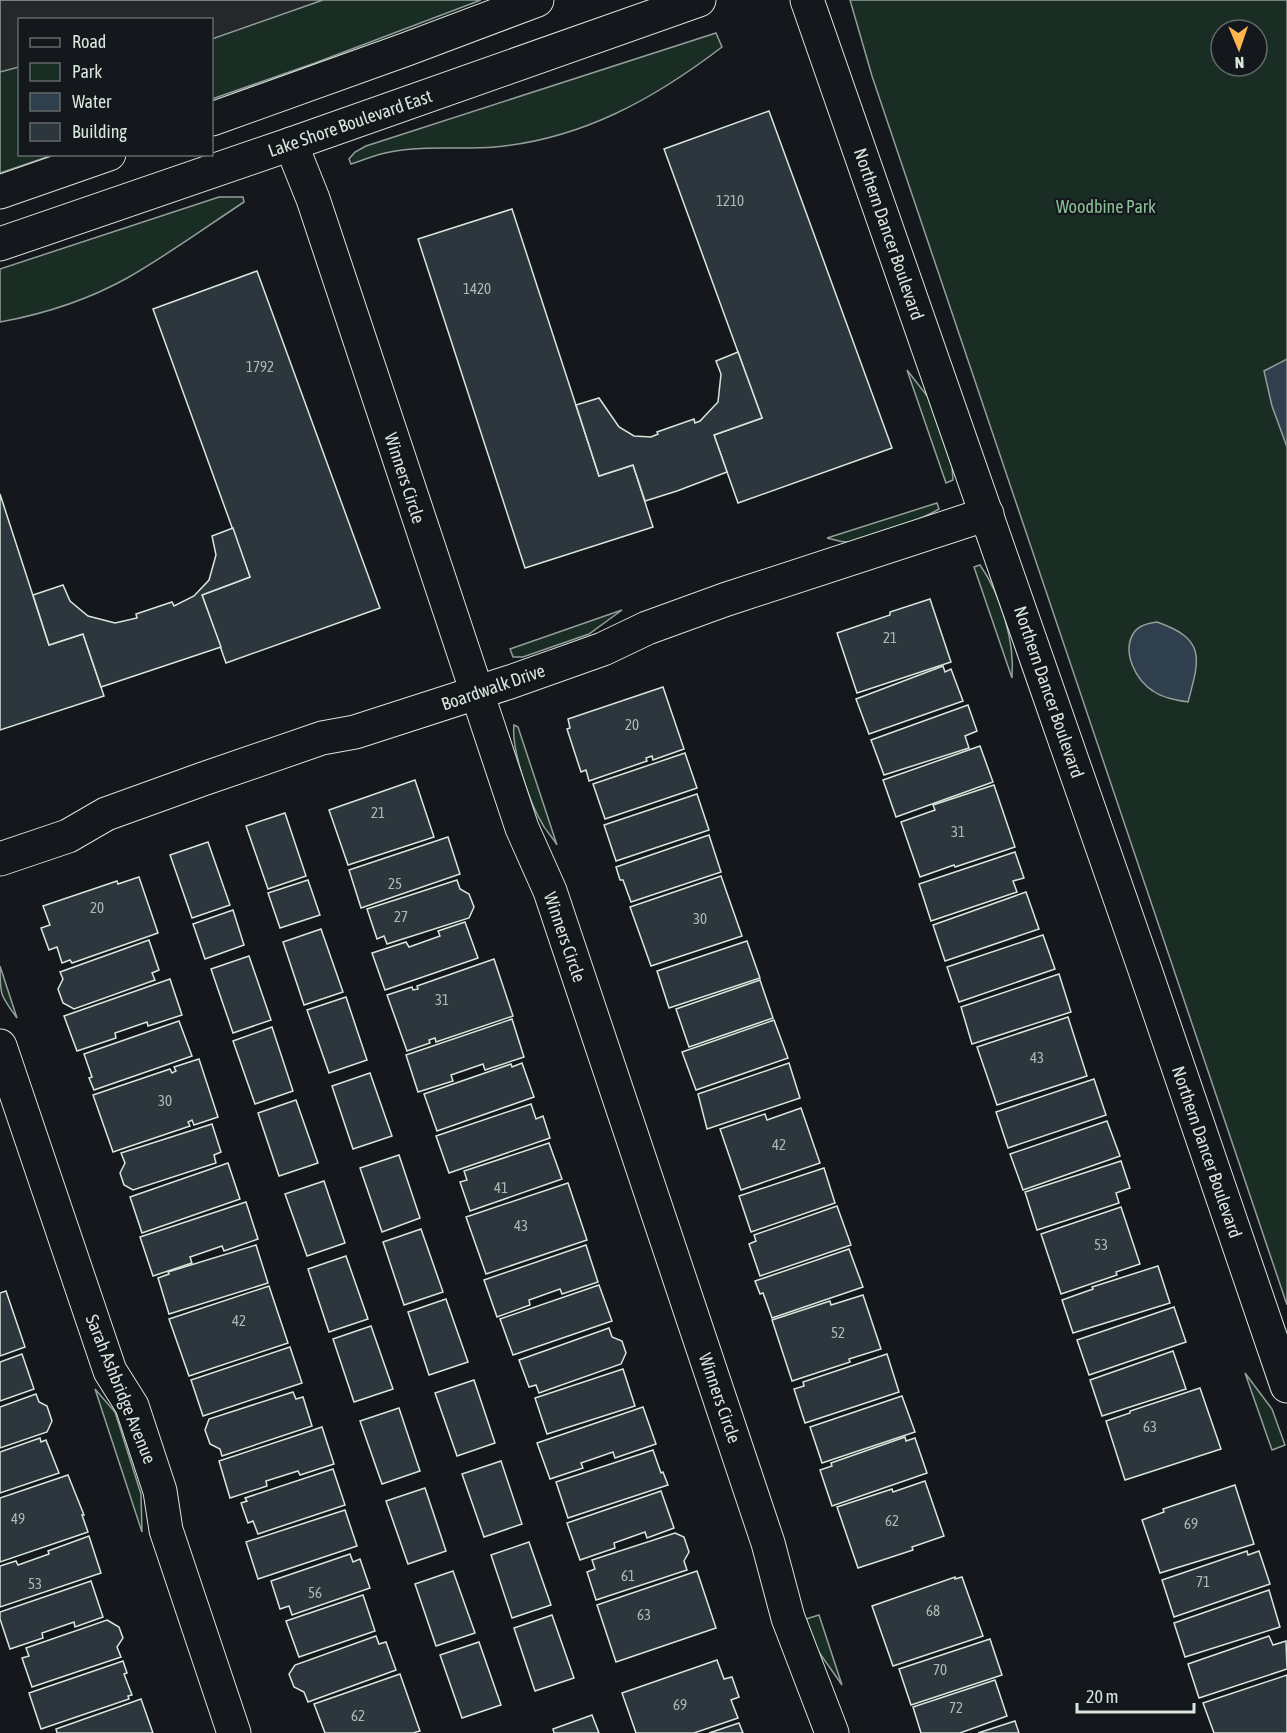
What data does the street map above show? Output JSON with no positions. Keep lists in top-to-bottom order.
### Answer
{
  "streets": {
    "main road": [
      "Lake Shore Boulevard East",
      "Northern Dancer Boulevard",
      "Winners Circle",
      "Boardwalk Drive",
      "Sarah Ashbridge Avenue"
    ]
  },
  "crossings": [
    ["Lake Shore Boulevard East", "Winners Circle"],
    ["Northern Dancer Boulevard", "Boardwalk Drive"],
    ["Winners Circle", "Boardwalk Drive"]
  ],
  "parks": ["Woodbine Park"],
  "house_numbers": [
    "1210",
    "1420",
    "1792",
    "21",
    "20",
    "21",
    "31",
    "25",
    "20",
    "27",
    "30",
    "31",
    "43",
    "30",
    "42",
    "41",
    "43",
    "53",
    "42",
    "52",
    "63",
    "49",
    "62",
    "69",
    "61",
    "71",
    "53",
    "56",
    "68",
    "63",
    "70",
    "69",
    "72",
    "62"
  ],
  "legend": [
    "Road",
    "Park",
    "Water",
    "Building"
  ],
  "scale_bar": "20 m",
  "north": "bottom"
}
